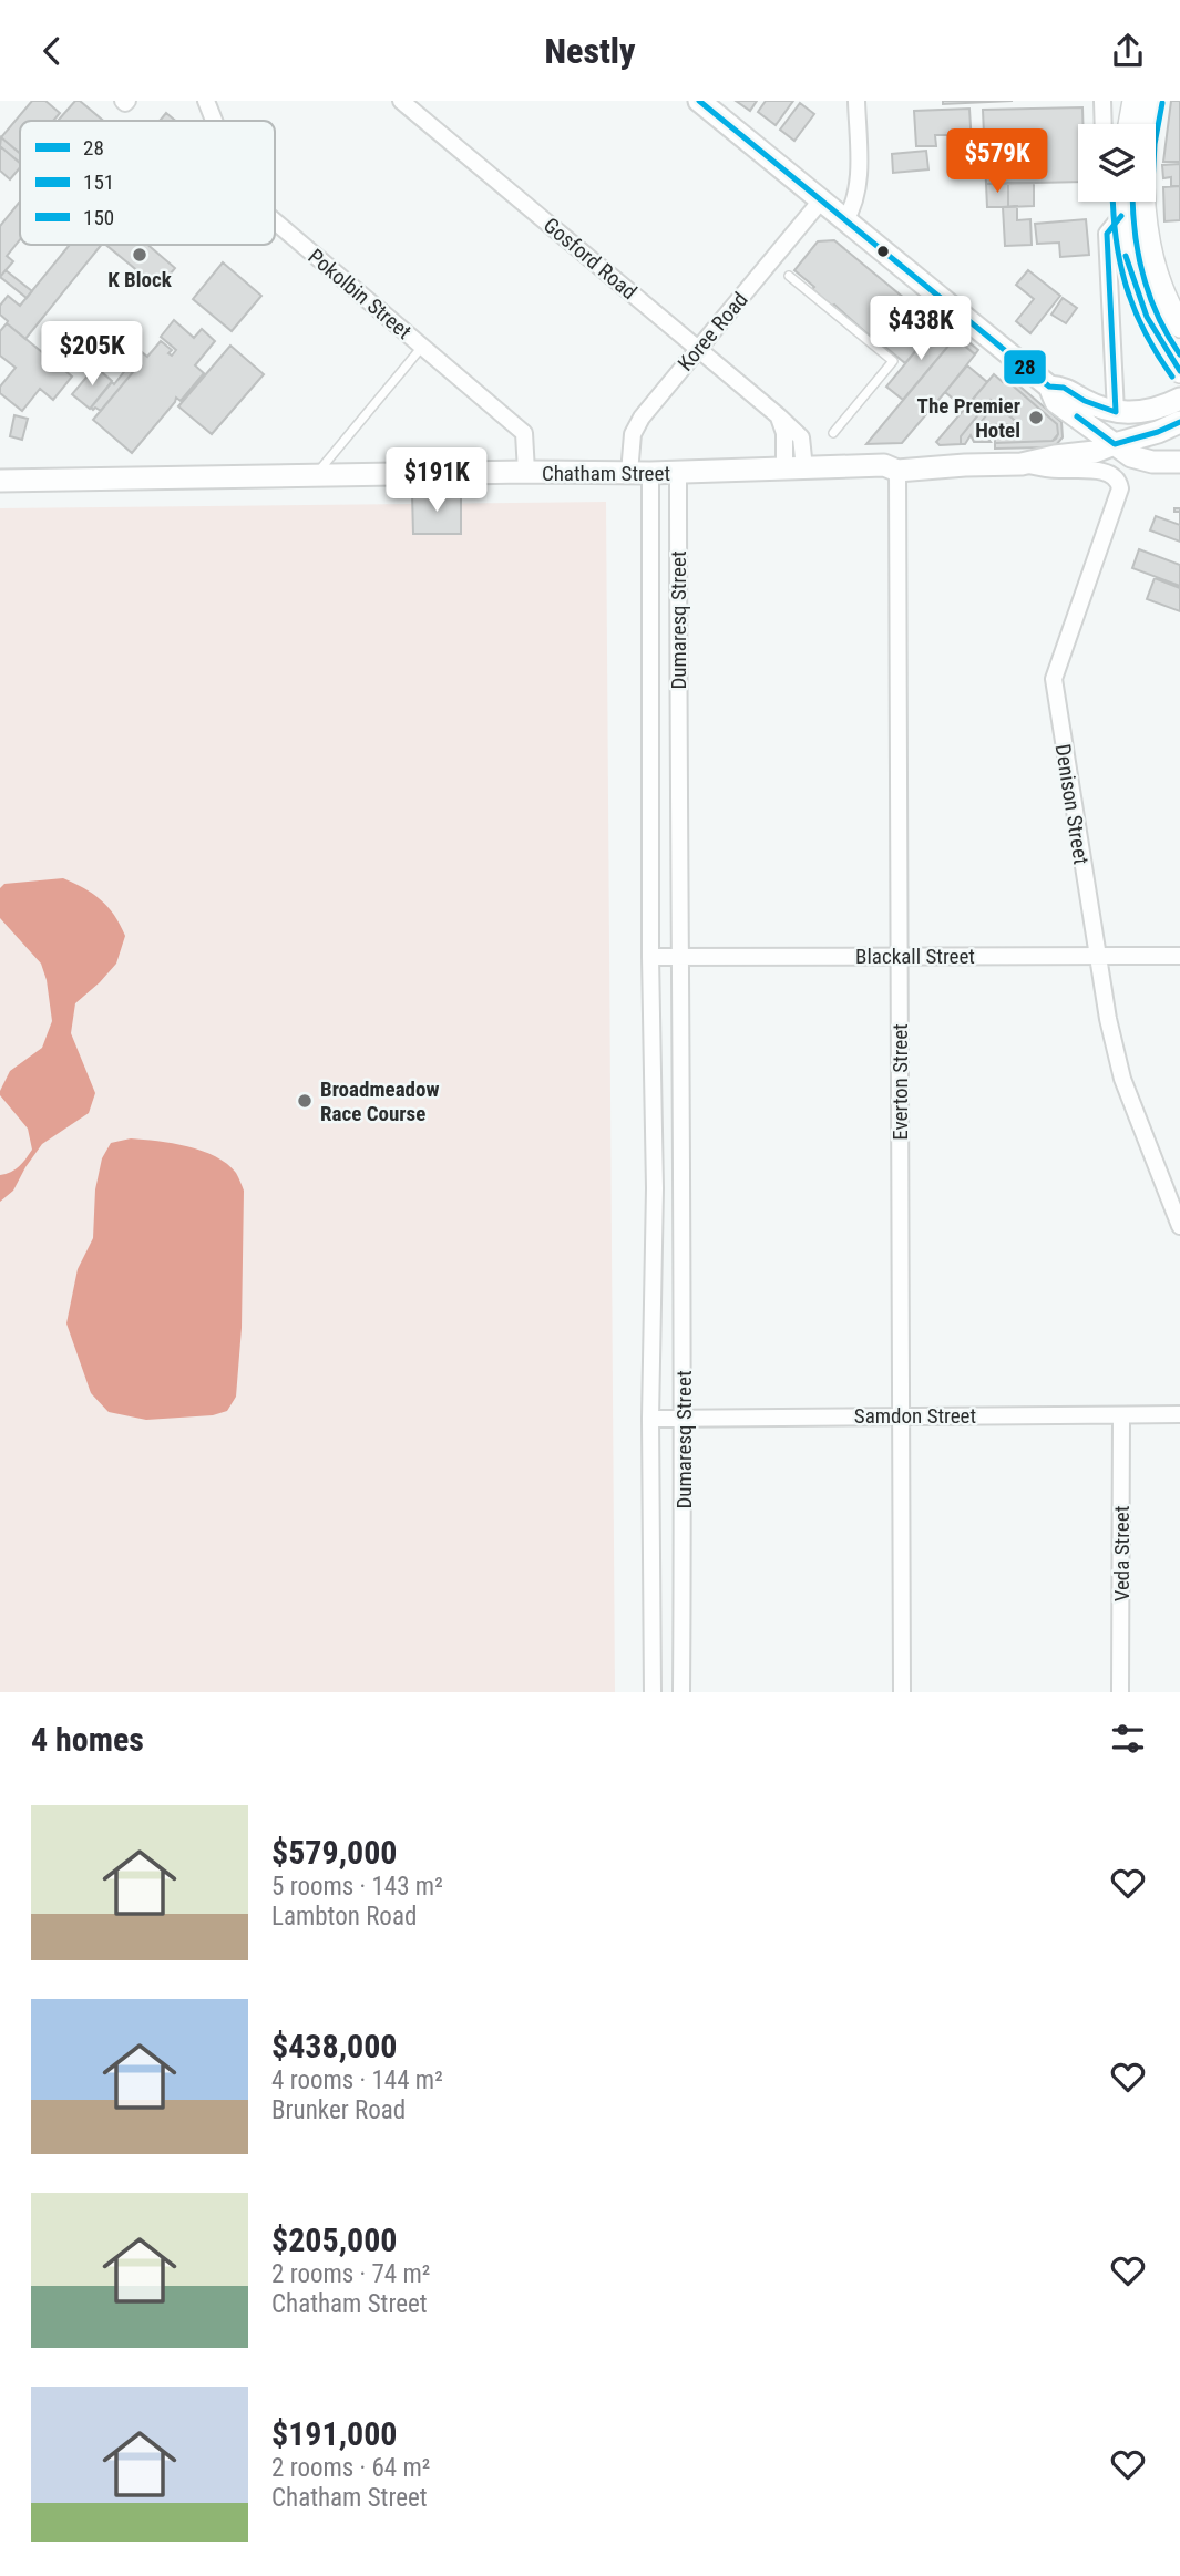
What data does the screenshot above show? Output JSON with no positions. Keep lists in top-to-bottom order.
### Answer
{
  "streets": {
    "street": [
      "Gosford Road",
      "Pokolbin Street",
      "Koree Road",
      "Chatham Street",
      "Dumaresq Street",
      "Denison Street",
      "Blackall Street",
      "Everton Street",
      "Samdon Street",
      "Veda Street"
    ]
  },
  "crossings": [
    ["Gosford Road", "Koree Road"],
    ["Gosford Road", "Chatham Street"],
    ["Pokolbin Street", "Chatham Street"],
    ["Koree Road", "Chatham Street"],
    ["Koree Road", "Dumaresq Street"],
    ["Chatham Street", "Dumaresq Street"],
    ["Chatham Street", "Denison Street"],
    ["Chatham Street", "Everton Street"],
    ["Dumaresq Street", "Blackall Street"],
    ["Dumaresq Street", "Samdon Street"],
    ["Denison Street", "Blackall Street"],
    ["Blackall Street", "Everton Street"],
    ["Everton Street", "Samdon Street"],
    ["Samdon Street", "Veda Street"]
  ],
  "places": ["K Block", "The Premier Hotel", "Broadmeadow Race Course"],
  "lines": ["transit line 28", "transit line 151", "transit line 150"],
  "legend": ["28", "151", "150"],
  "page": {
    "header": "Nestly",
    "price": [
      "$579K",
      "$438K",
      "$205K",
      "$191K"
    ],
    "heading": "4 homes",
    "list": [
      {
        "name": "$579,000",
        "note": "5 rooms · 143 m² · Lambton Road"
      },
      {
        "name": "$438,000",
        "note": "4 rooms · 144 m² · Brunker Road"
      },
      {
        "name": "$205,000",
        "note": "2 rooms · 74 m² · Chatham Street"
      },
      {
        "name": "$191,000",
        "note": "2 rooms · 64 m² · Chatham Street"
      }
    ]
  }
}
